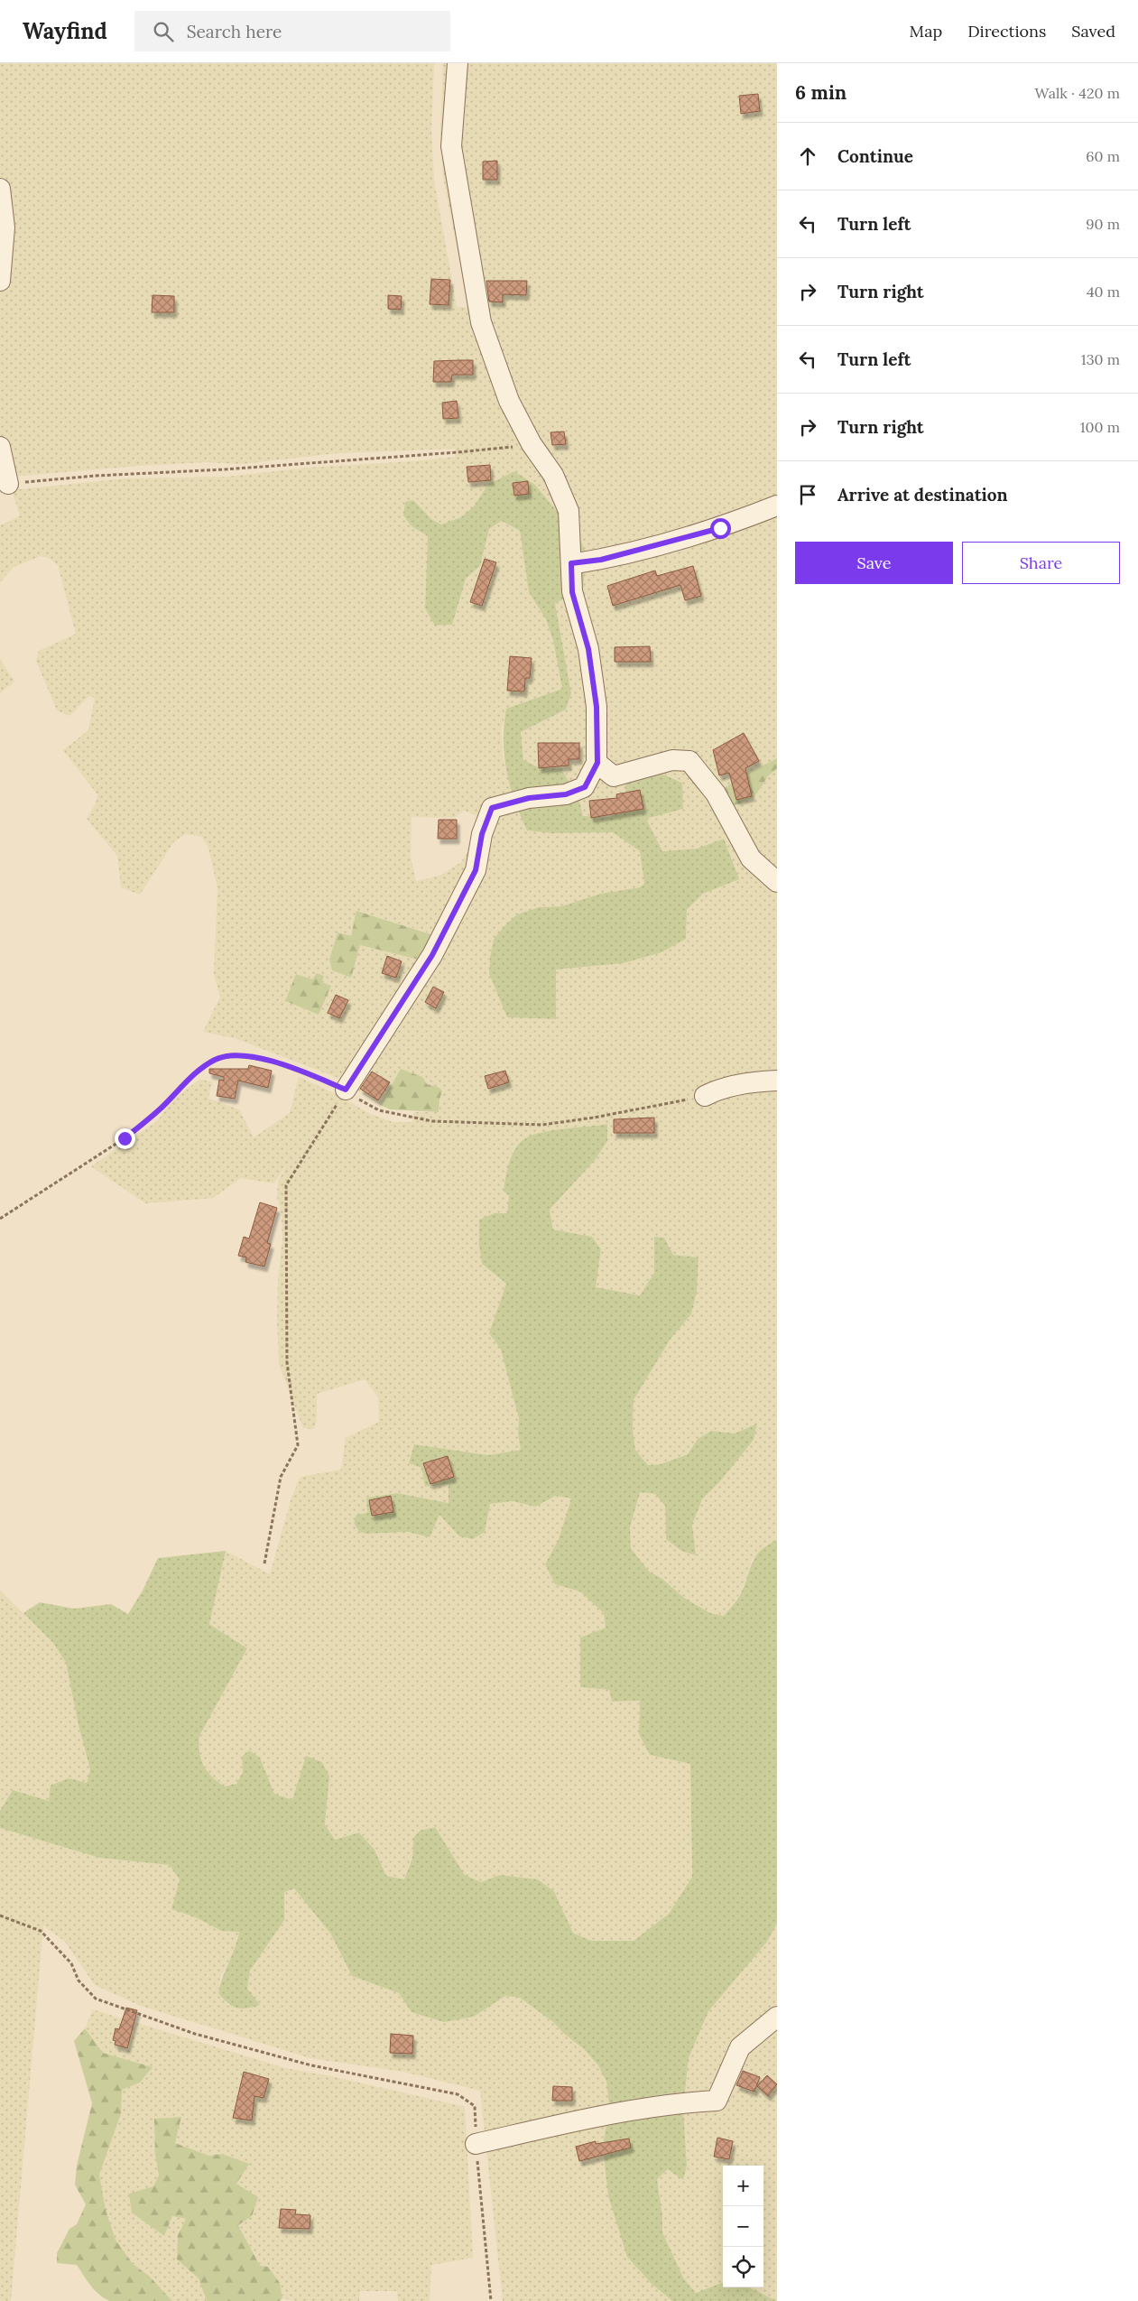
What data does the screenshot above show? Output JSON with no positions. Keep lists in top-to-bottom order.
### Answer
{
  "page": {
    "header": "Wayfind",
    "search": "Search here",
    "nav": ["Map", "Directions", "Saved"],
    "heading": ["6 min", "Walk · 420 m"],
    "list": [
      ["Continue", "60 m"],
      ["Turn left", "90 m"],
      ["Turn right", "40 m"],
      ["Turn left", "130 m"],
      ["Turn right", "100 m"],
      "Arrive at destination"
    ],
    "buttons": ["Save", "Share"],
    "map_buttons": ["+", "−"]
  }
}
